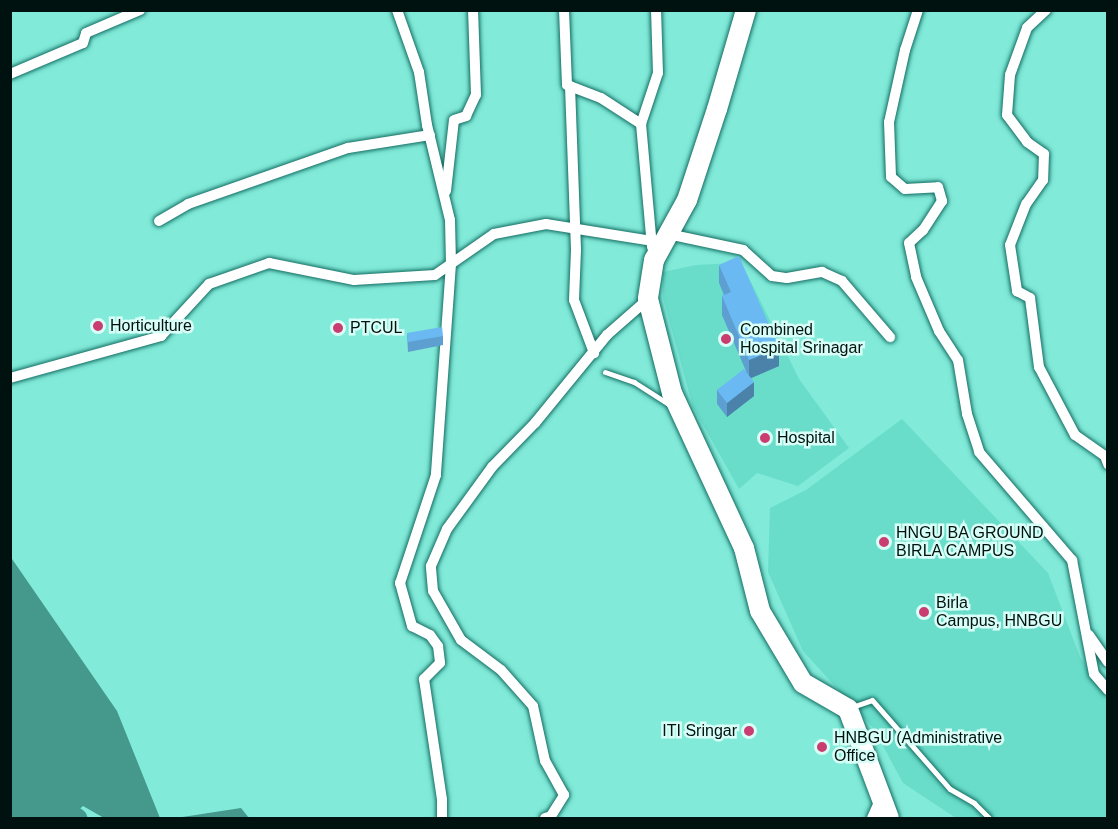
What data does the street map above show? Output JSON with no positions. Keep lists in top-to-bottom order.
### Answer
{
  "places": [
    "Horticulture",
    "PTCUL",
    "Combined Hospital Srinagar",
    "Hospital",
    "HNGU BA GROUND BIRLA CAMPUS",
    "Birla Campus, HNBGU",
    "ITI Sringar",
    "HNBGU (Administrative Office"
  ]
}
